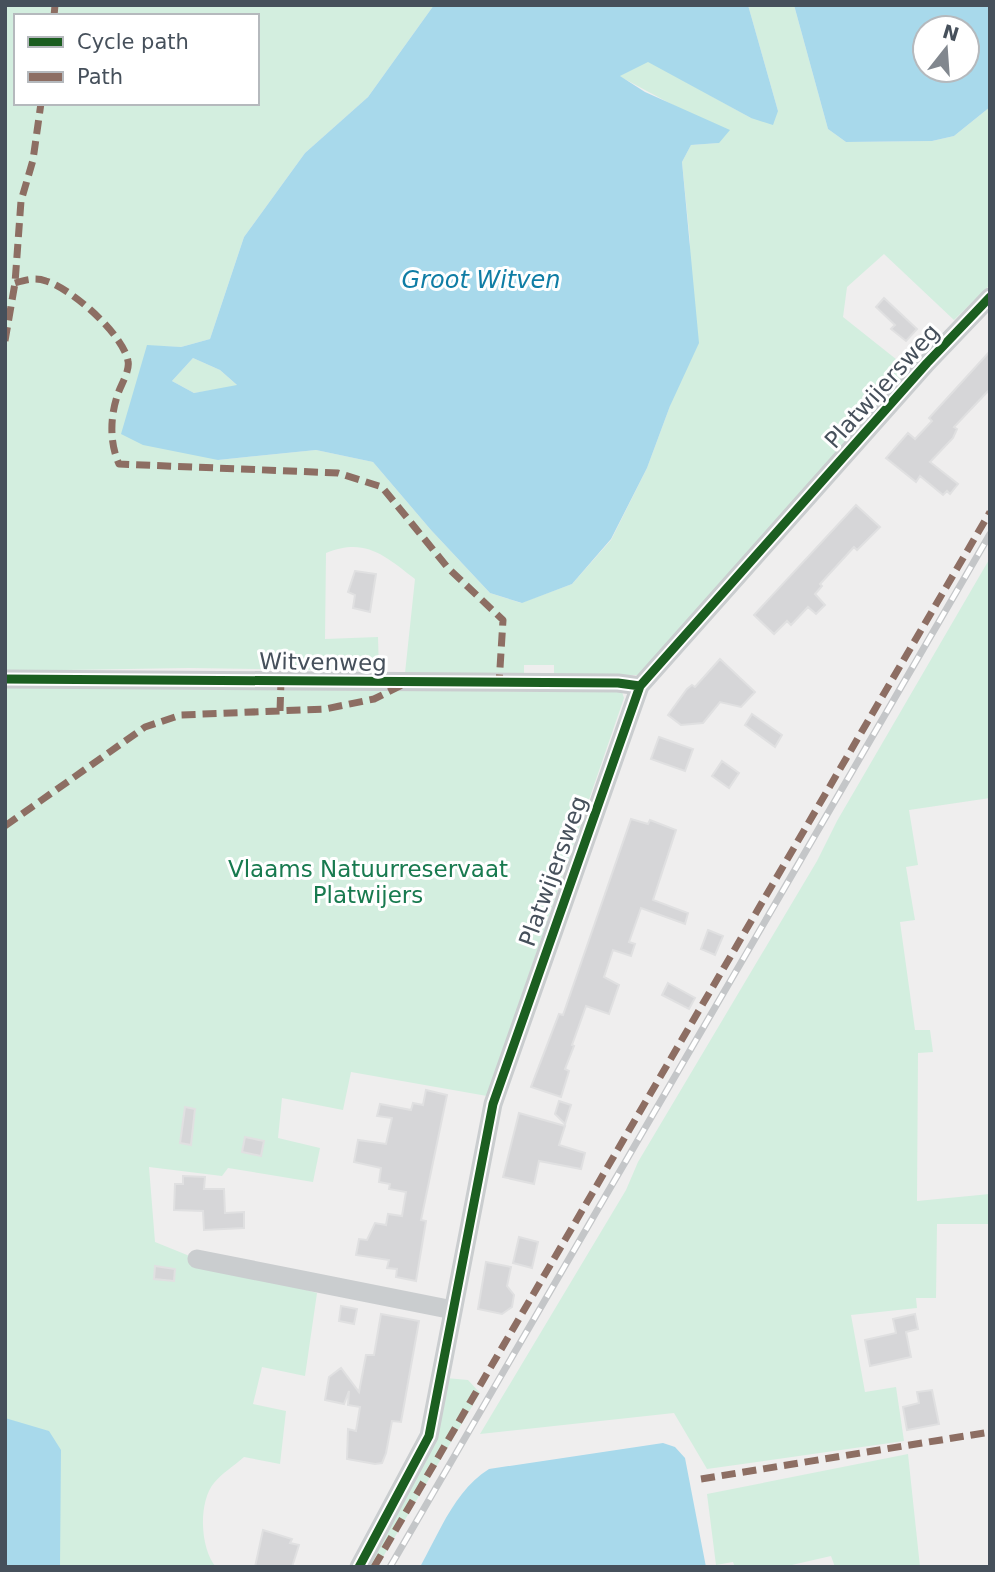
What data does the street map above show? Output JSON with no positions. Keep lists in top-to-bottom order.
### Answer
{
  "streets": {
    "street": ["Platwijersweg", "Witvenweg"]
  },
  "crossings": [
    ["Platwijersweg", "Witvenweg"]
  ],
  "water": ["Groot Witven"],
  "parks": ["Vlaams Natuurreservaat Platwijers"],
  "legend": ["Cycle path", "Path"],
  "north": "top"
}
